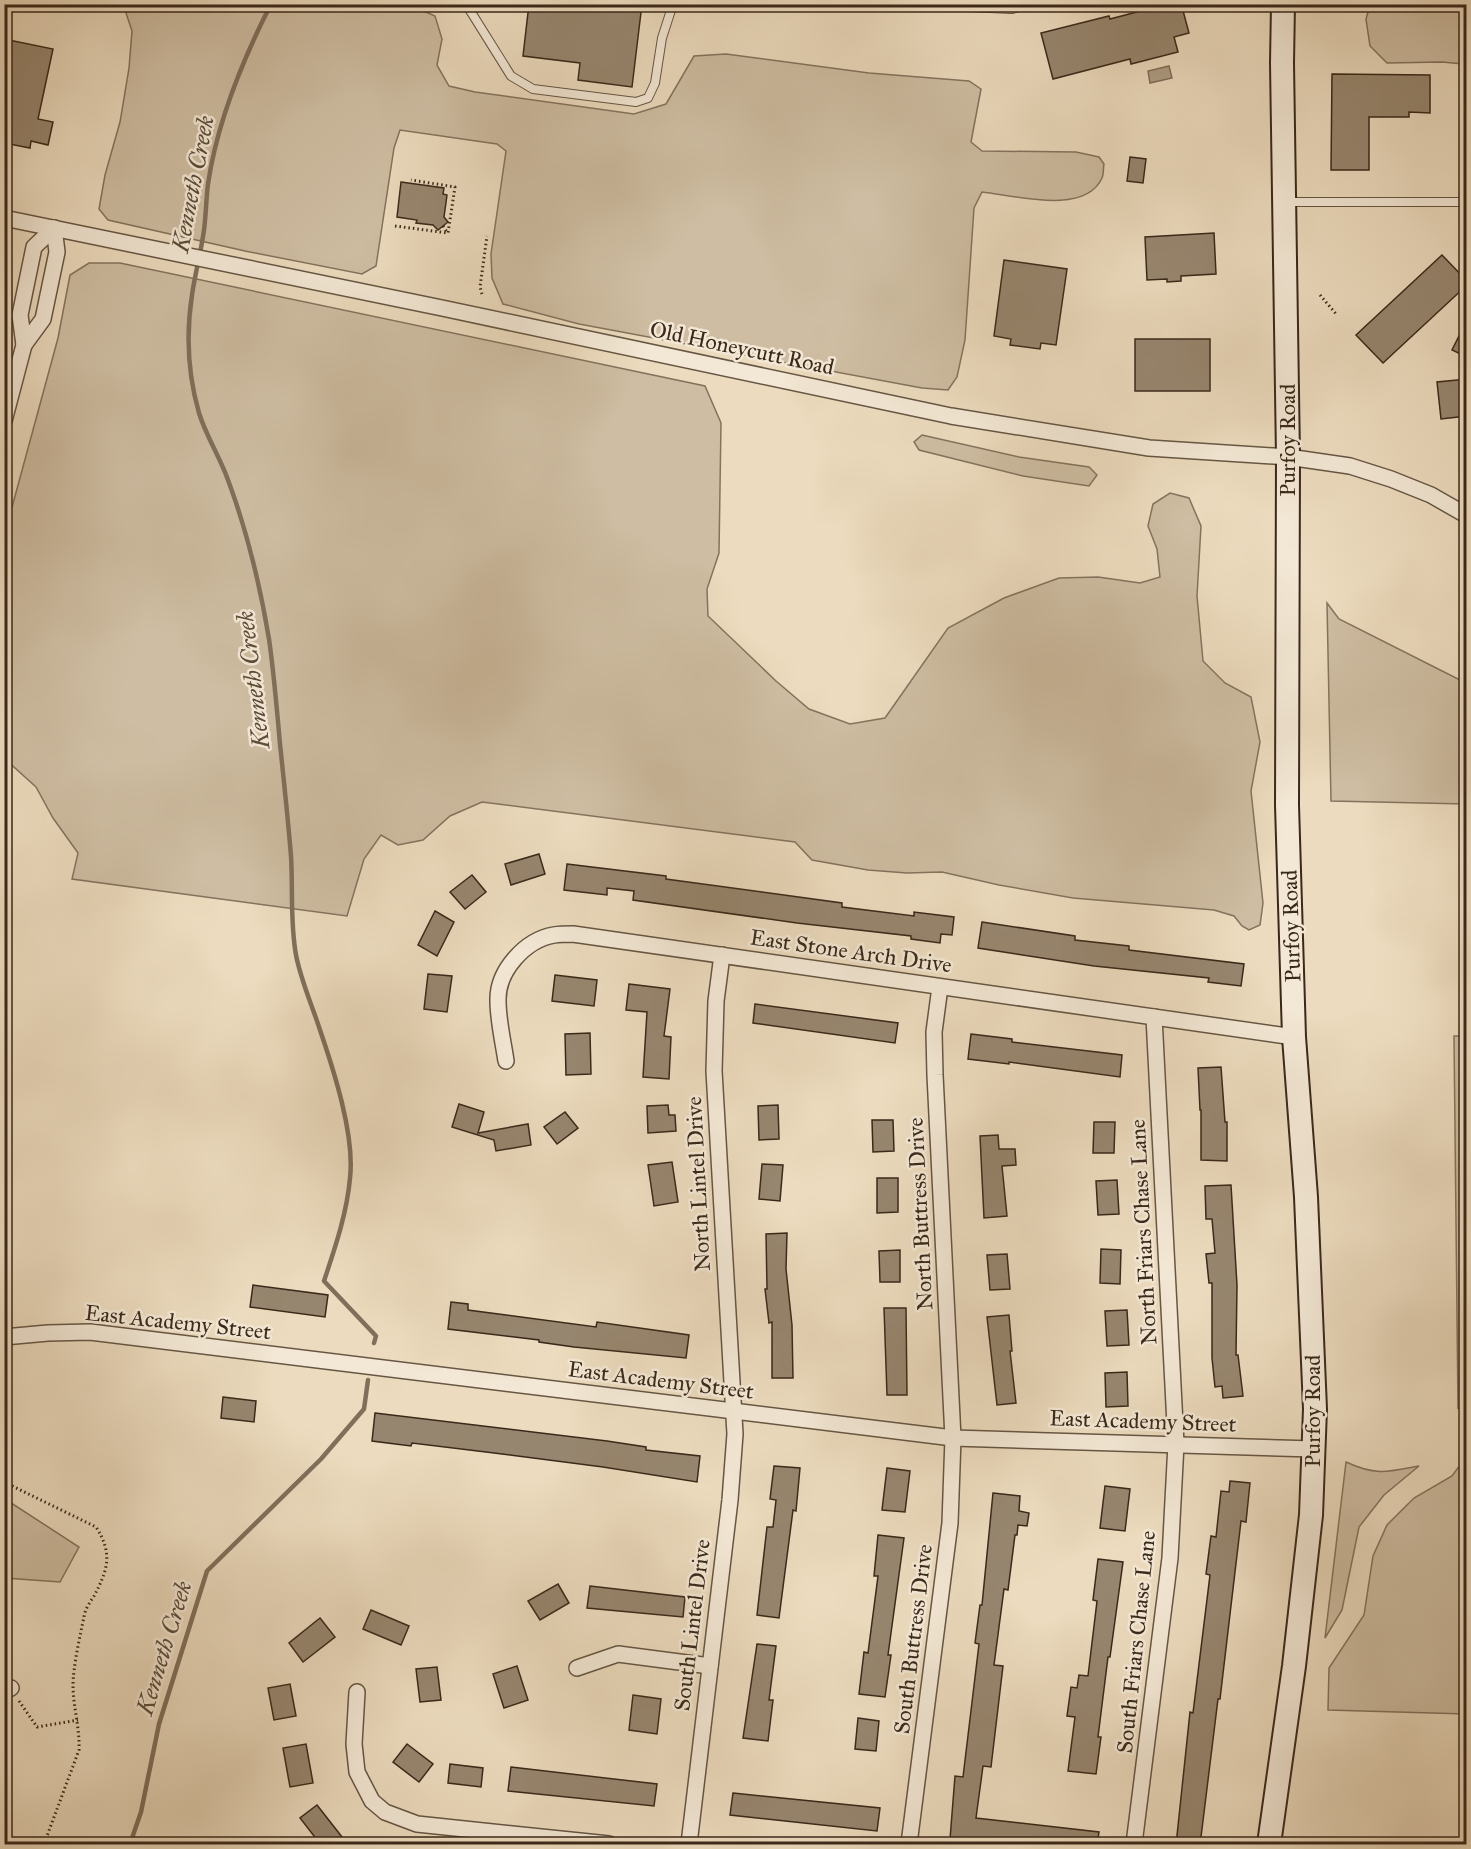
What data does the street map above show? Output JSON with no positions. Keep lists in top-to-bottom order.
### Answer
{
  "streets": {
    "street": [
      "Old Honeycutt Road",
      "Purfoy Road",
      "East Stone Arch Drive",
      "North Lintel Drive",
      "North Buttress Drive",
      "North Friars Chase Lane",
      "East Academy Street",
      "South Lintel Drive",
      "South Buttress Drive",
      "South Friars Chase Lane"
    ]
  },
  "crossings": [
    ["Old Honeycutt Road", "Purfoy Road"],
    ["Purfoy Road", "East Stone Arch Drive"],
    ["Purfoy Road", "East Academy Street"],
    ["East Stone Arch Drive", "North Lintel Drive"],
    ["East Stone Arch Drive", "North Buttress Drive"],
    ["East Stone Arch Drive", "North Friars Chase Lane"],
    ["North Lintel Drive", "East Academy Street"],
    ["North Lintel Drive", "South Lintel Drive"],
    ["North Buttress Drive", "East Academy Street"],
    ["North Buttress Drive", "South Buttress Drive"],
    ["North Friars Chase Lane", "East Academy Street"],
    ["North Friars Chase Lane", "South Friars Chase Lane"],
    ["East Academy Street", "South Lintel Drive"],
    ["East Academy Street", "South Buttress Drive"],
    ["East Academy Street", "South Friars Chase Lane"]
  ],
  "water": ["Kenneth Creek"]
}
